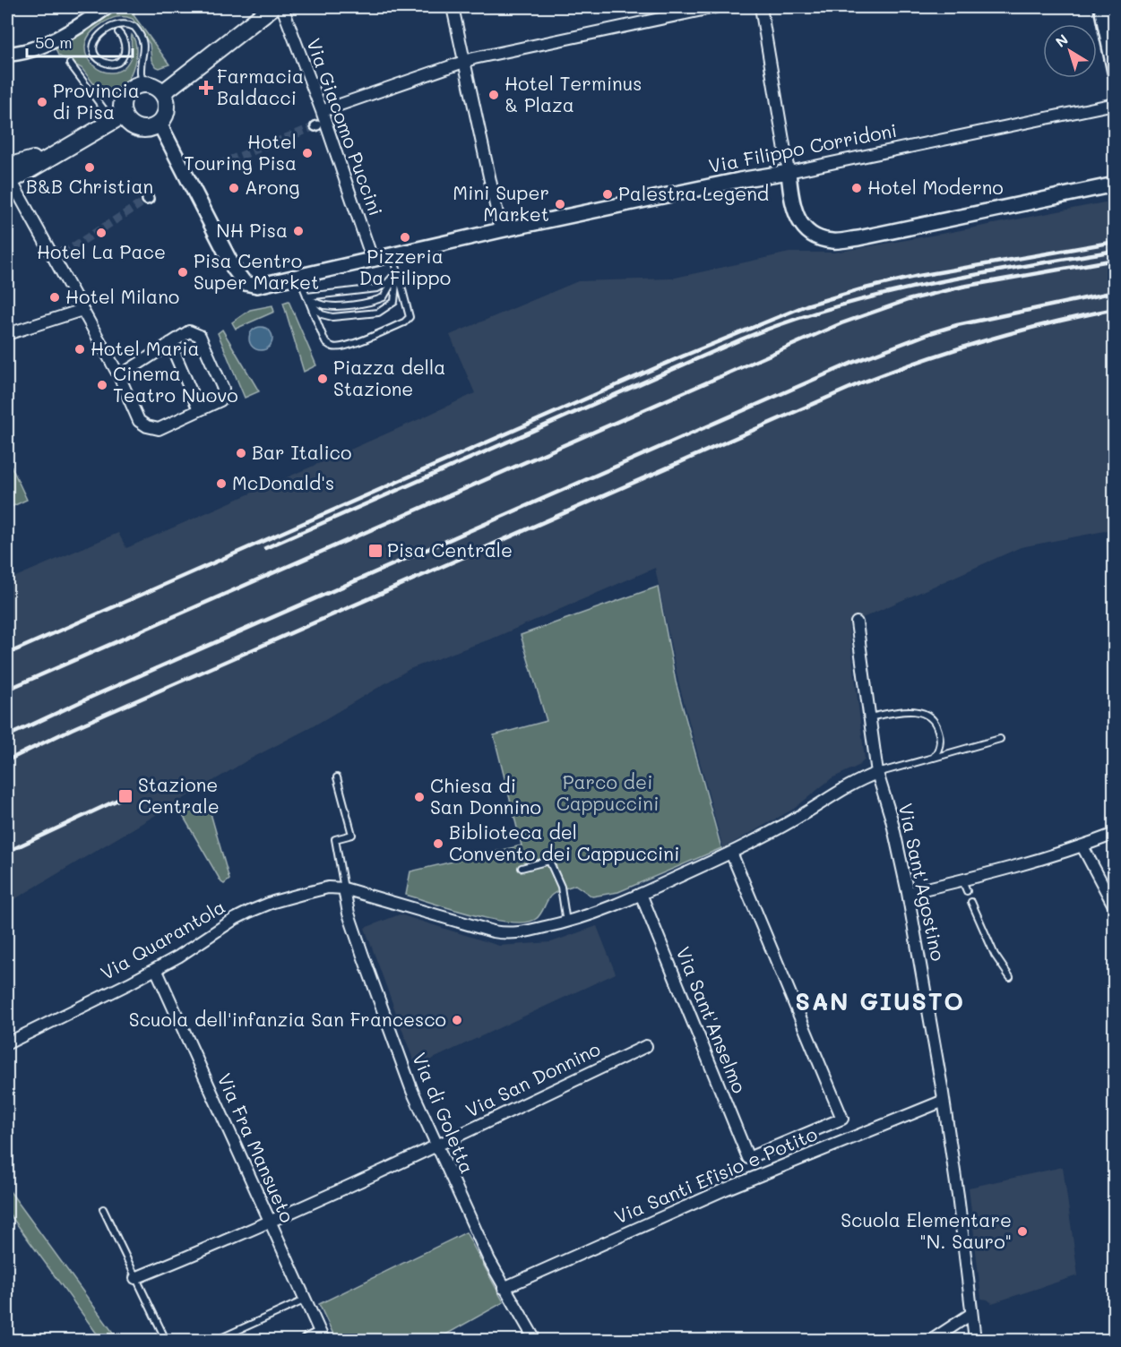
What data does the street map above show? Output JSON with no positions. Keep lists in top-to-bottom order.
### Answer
{
  "streets": {
    "street": [
      "Via Giacomo Puccini",
      "Via Filippo Corridoni",
      "Via Sant'Agostino",
      "Via Quarantola",
      "Via Sant'Anselmo",
      "Via San Donnino",
      "Via di Goletta",
      "Via Fra Mansueto",
      "Via Santi Efisio e Potito"
    ]
  },
  "crossings": [
    ["Via Giacomo Puccini", "Via Filippo Corridoni"],
    ["Via Sant'Agostino", "Via Quarantola"],
    ["Via Sant'Agostino", "Via Santi Efisio e Potito"],
    ["Via Quarantola", "Via Sant'Anselmo"],
    ["Via Quarantola", "Via di Goletta"],
    ["Via Quarantola", "Via Fra Mansueto"],
    ["Via San Donnino", "Via di Goletta"],
    ["Via San Donnino", "Via Fra Mansueto"],
    ["Via di Goletta", "Via Santi Efisio e Potito"]
  ],
  "districts": ["SAN GIUSTO"],
  "parks": ["Parco dei Cappuccini"],
  "places": {
    "health": ["Farmacia Baldacci"],
    "other": [
      "Hotel Terminus & Plaza",
      "Provincia di Pisa",
      "Hotel Touring Pisa",
      "B&B Christian",
      "Arong",
      "Hotel Moderno",
      "Palestra Legend",
      "Mini Super Market",
      "NH Pisa",
      "Hotel La Pace",
      "Pizzeria Da Filippo",
      "Pisa Centro Super Market",
      "Hotel Milano",
      "Hotel Maria",
      "Piazza della Stazione",
      "Cinema Teatro Nuovo",
      "Bar Italico",
      "McDonald's",
      "Chiesa di San Donnino",
      "Biblioteca del Convento dei Cappuccini",
      "Scuola dell'infanzia San Francesco",
      "Scuola Elementare \"N. Sauro\""
    ],
    "transit": ["Pisa Centrale", "Stazione Centrale"]
  },
  "scale_bar": "50 m",
  "north": "top left"
}
